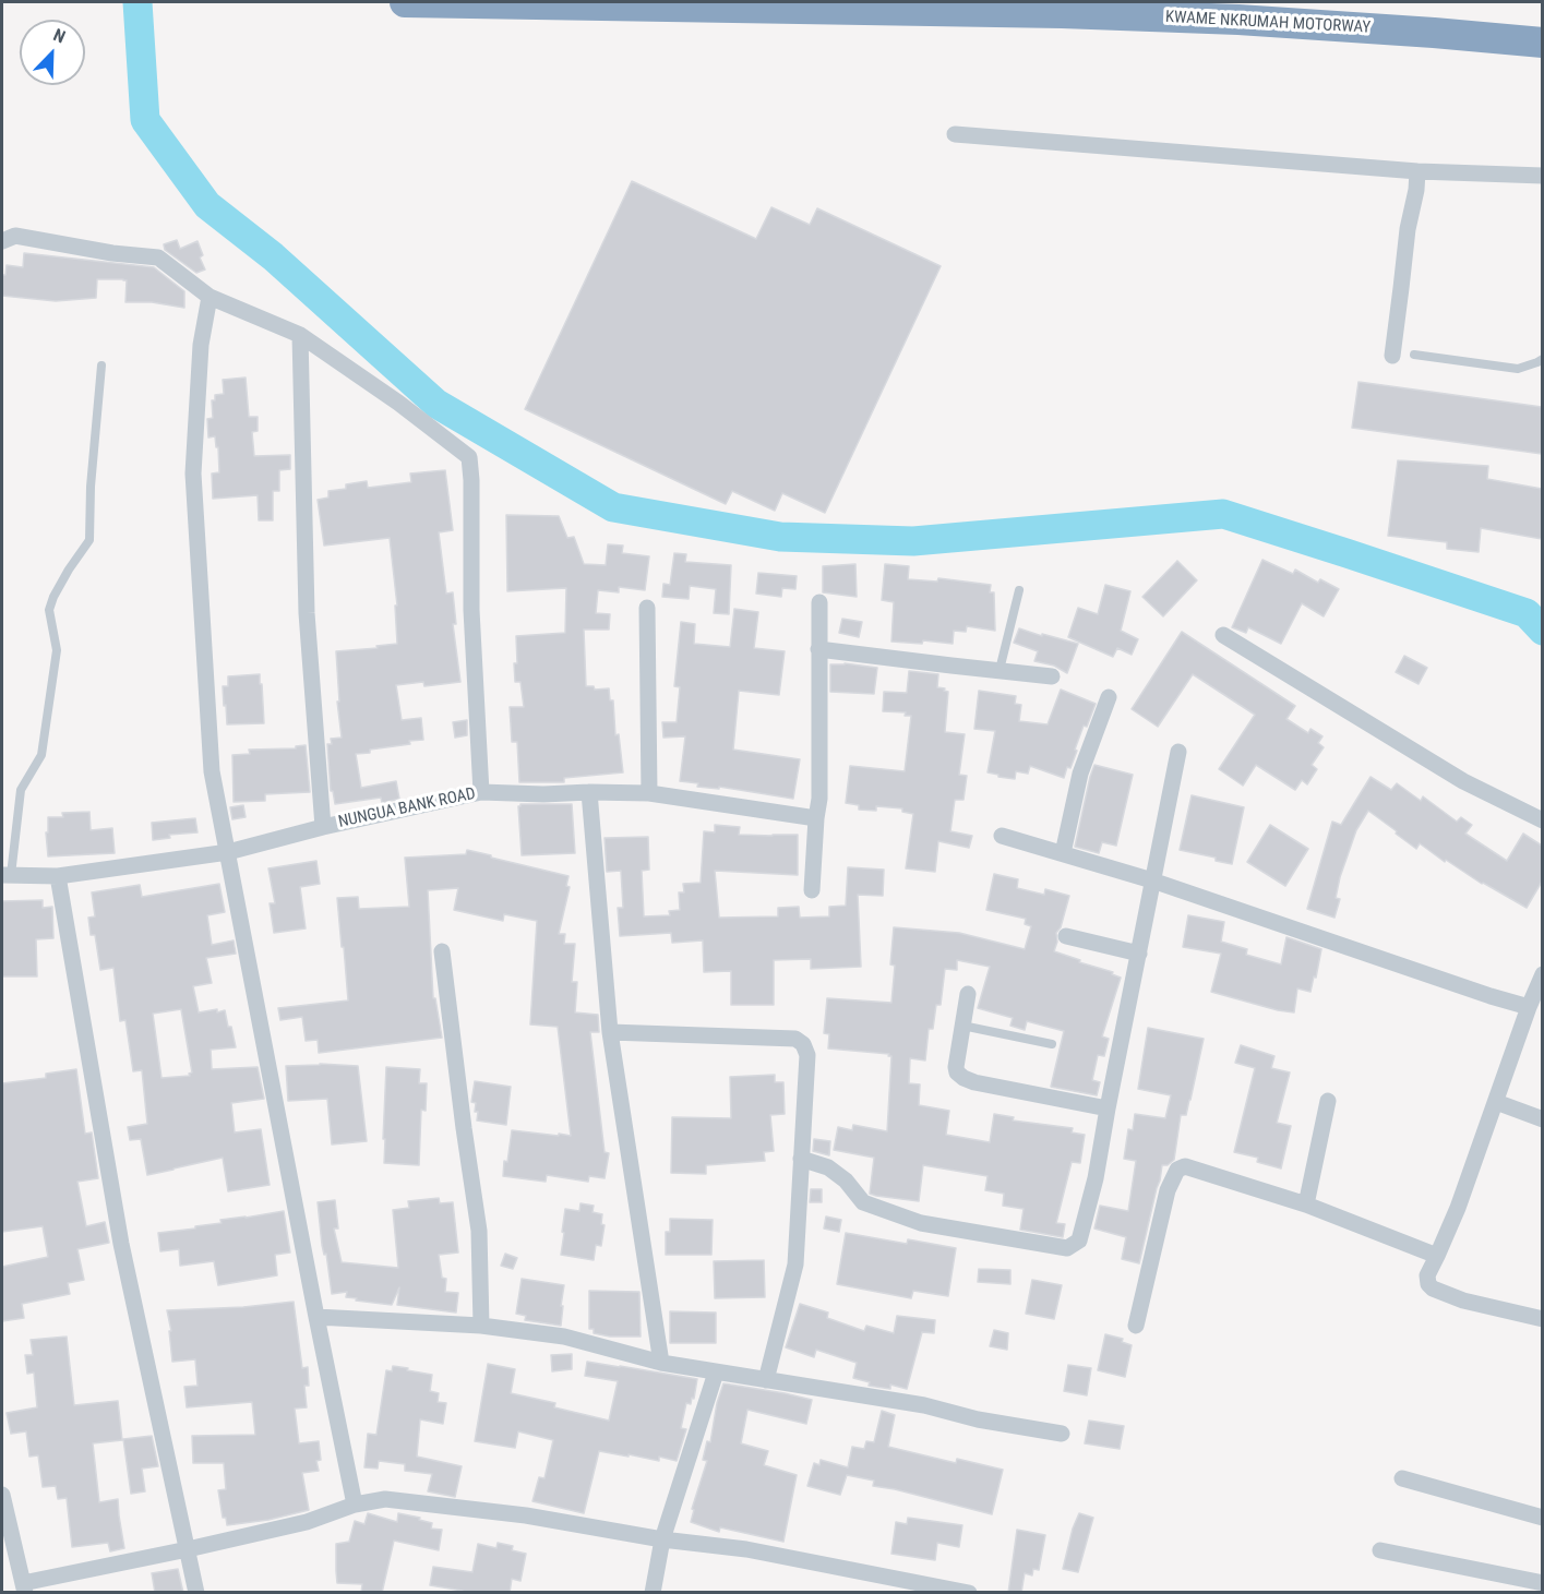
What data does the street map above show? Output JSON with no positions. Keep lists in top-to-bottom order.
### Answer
{
  "streets": {
    "highway": ["KWAME NKRUMAH MOTORWAY"],
    "street": ["NUNGUA BANK ROAD"]
  },
  "north": "top right"
}
